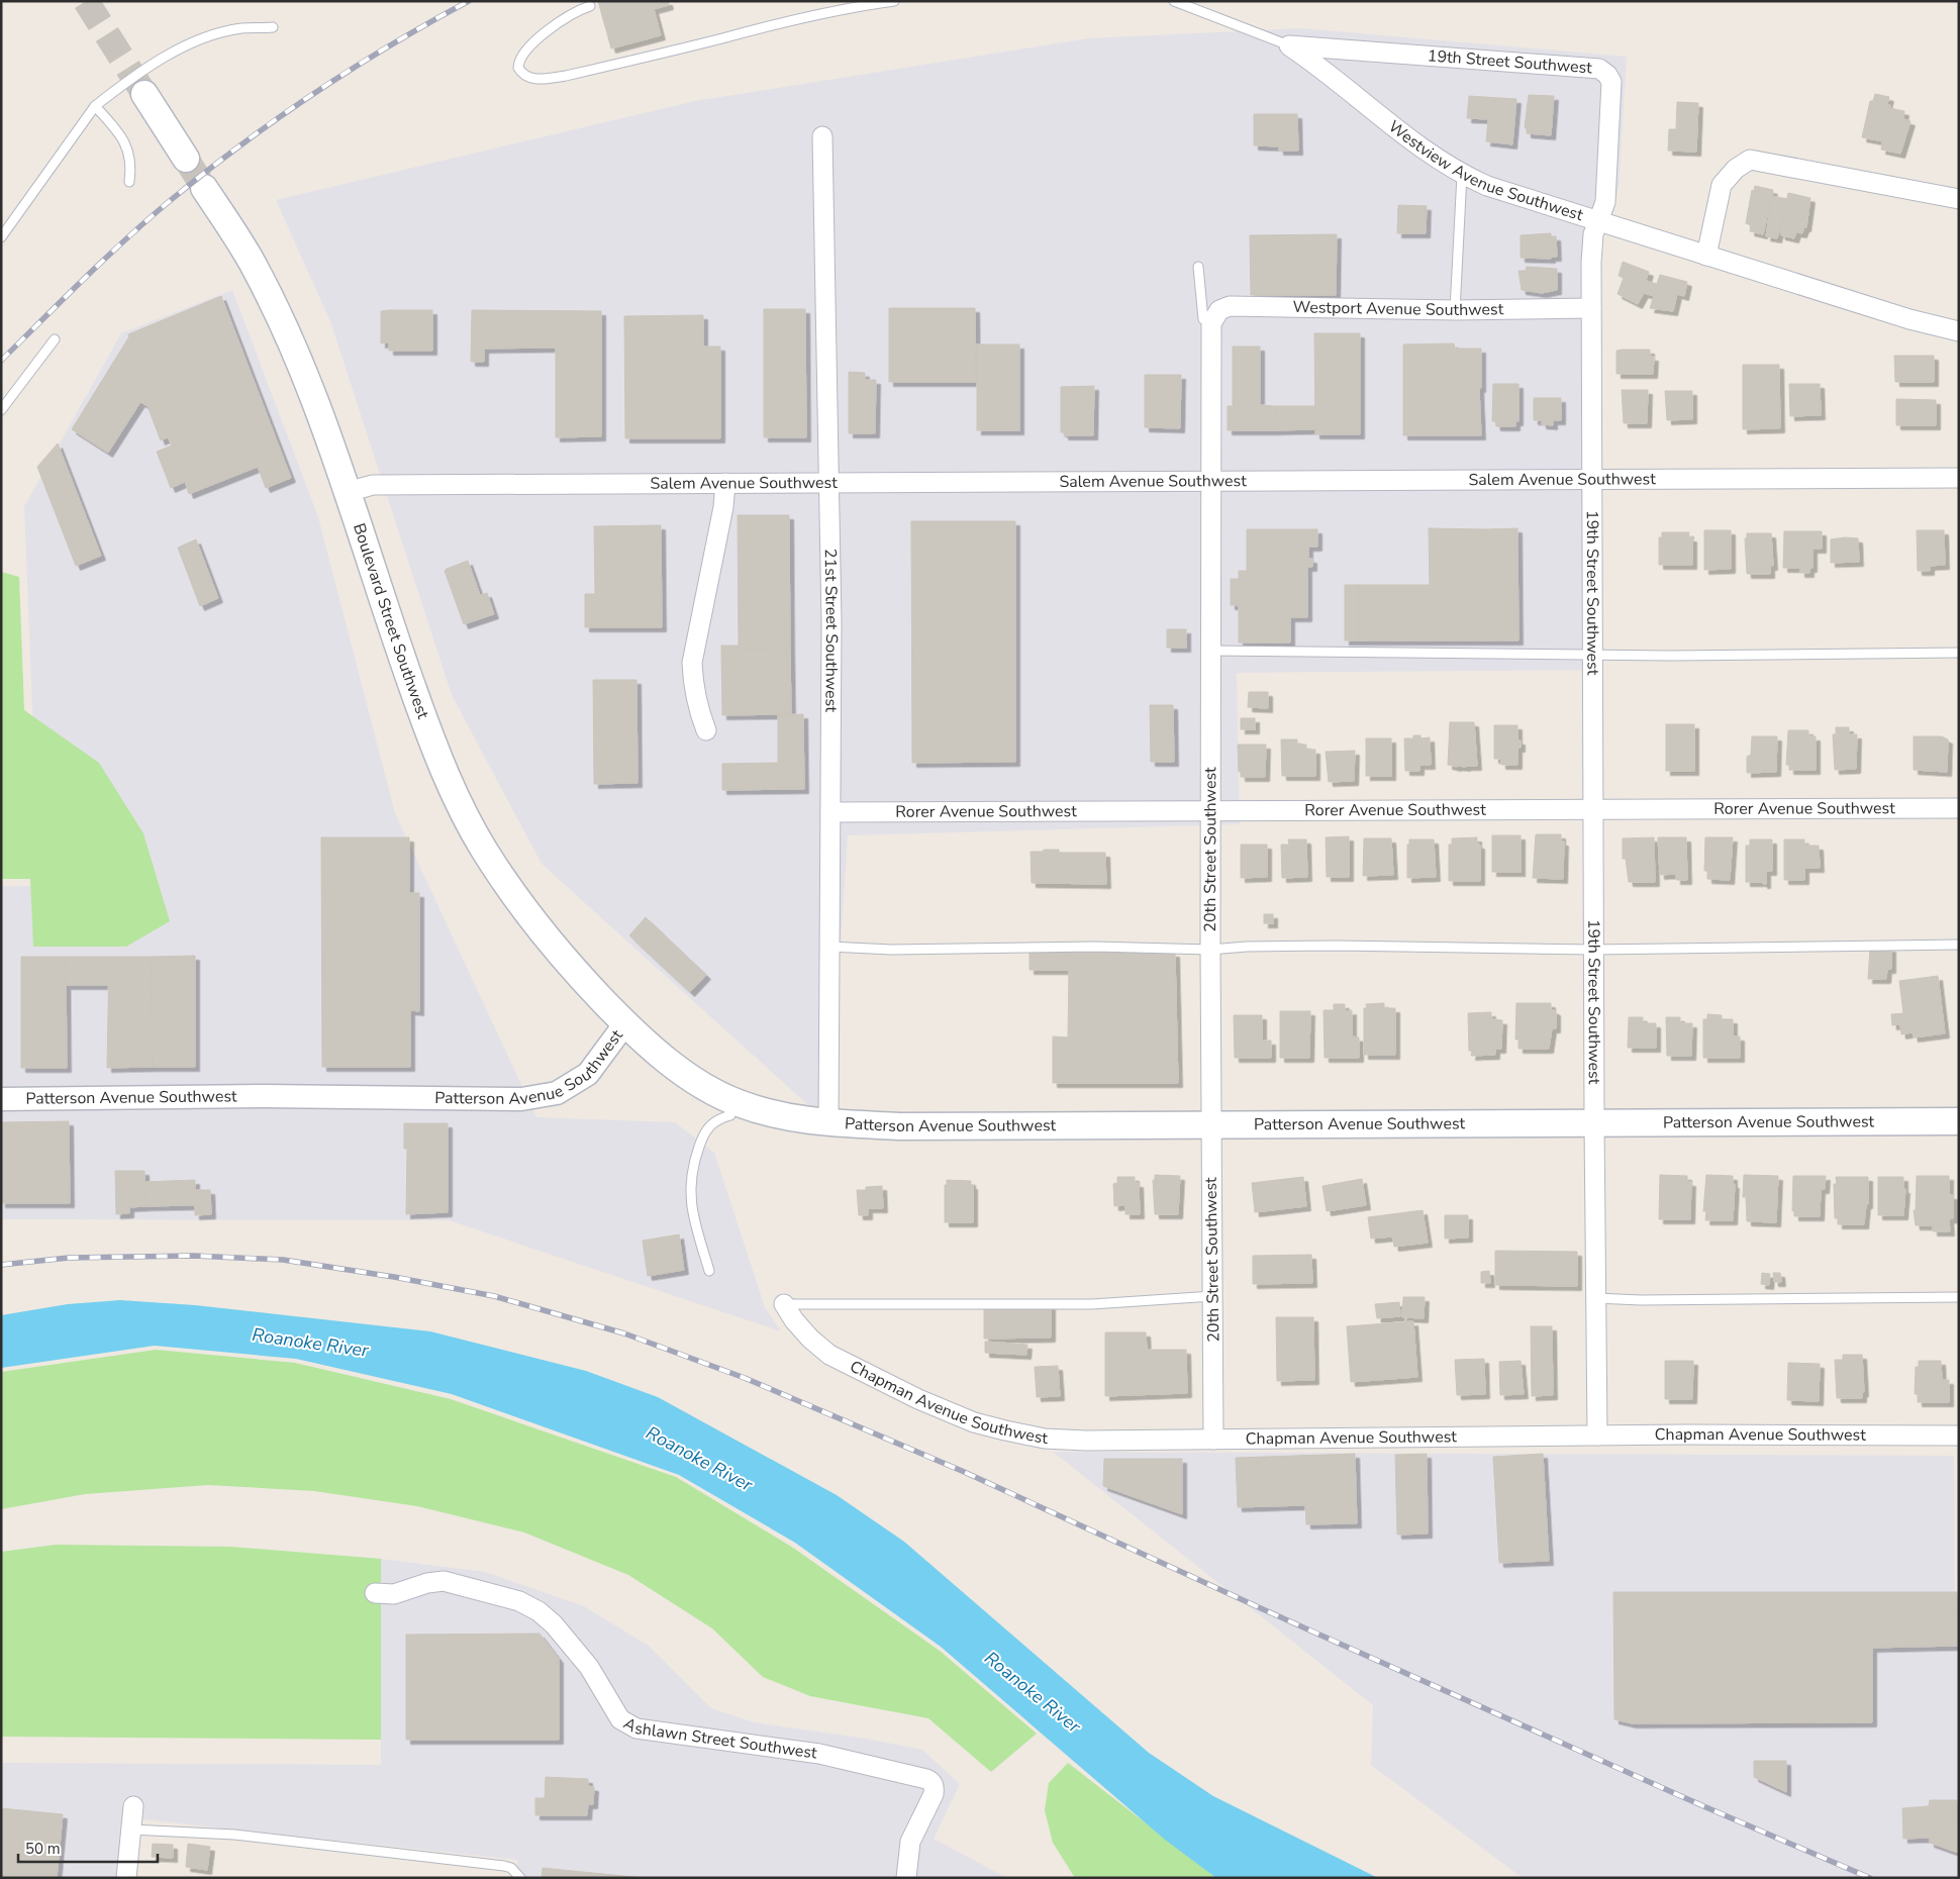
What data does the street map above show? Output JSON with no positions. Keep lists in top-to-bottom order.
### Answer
{
  "streets": {
    "main road": ["Boulevard Street Southwest", "Patterson Avenue Southwest"],
    "street": [
      "19th Street Southwest",
      "Westview Avenue Southwest",
      "Westport Avenue Southwest",
      "Salem Avenue Southwest",
      "21st Street Southwest",
      "Rorer Avenue Southwest",
      "20th Street Southwest",
      "Chapman Avenue Southwest",
      "Ashlawn Street Southwest"
    ]
  },
  "crossings": [
    ["19th Street Southwest", "Westview Avenue Southwest"],
    ["19th Street Southwest", "Westport Avenue Southwest"],
    ["19th Street Southwest", "Salem Avenue Southwest"],
    ["19th Street Southwest", "Rorer Avenue Southwest"],
    ["19th Street Southwest", "Patterson Avenue Southwest"],
    ["19th Street Southwest", "Chapman Avenue Southwest"],
    ["Westport Avenue Southwest", "20th Street Southwest"],
    ["Salem Avenue Southwest", "Boulevard Street Southwest"],
    ["Salem Avenue Southwest", "21st Street Southwest"],
    ["Salem Avenue Southwest", "20th Street Southwest"],
    ["Boulevard Street Southwest", "Patterson Avenue Southwest"],
    ["21st Street Southwest", "Rorer Avenue Southwest"],
    ["21st Street Southwest", "Patterson Avenue Southwest"],
    ["Rorer Avenue Southwest", "20th Street Southwest"],
    ["20th Street Southwest", "Patterson Avenue Southwest"],
    ["20th Street Southwest", "Chapman Avenue Southwest"]
  ],
  "water": ["Roanoke River"],
  "scale_bar": "50 m"
}
